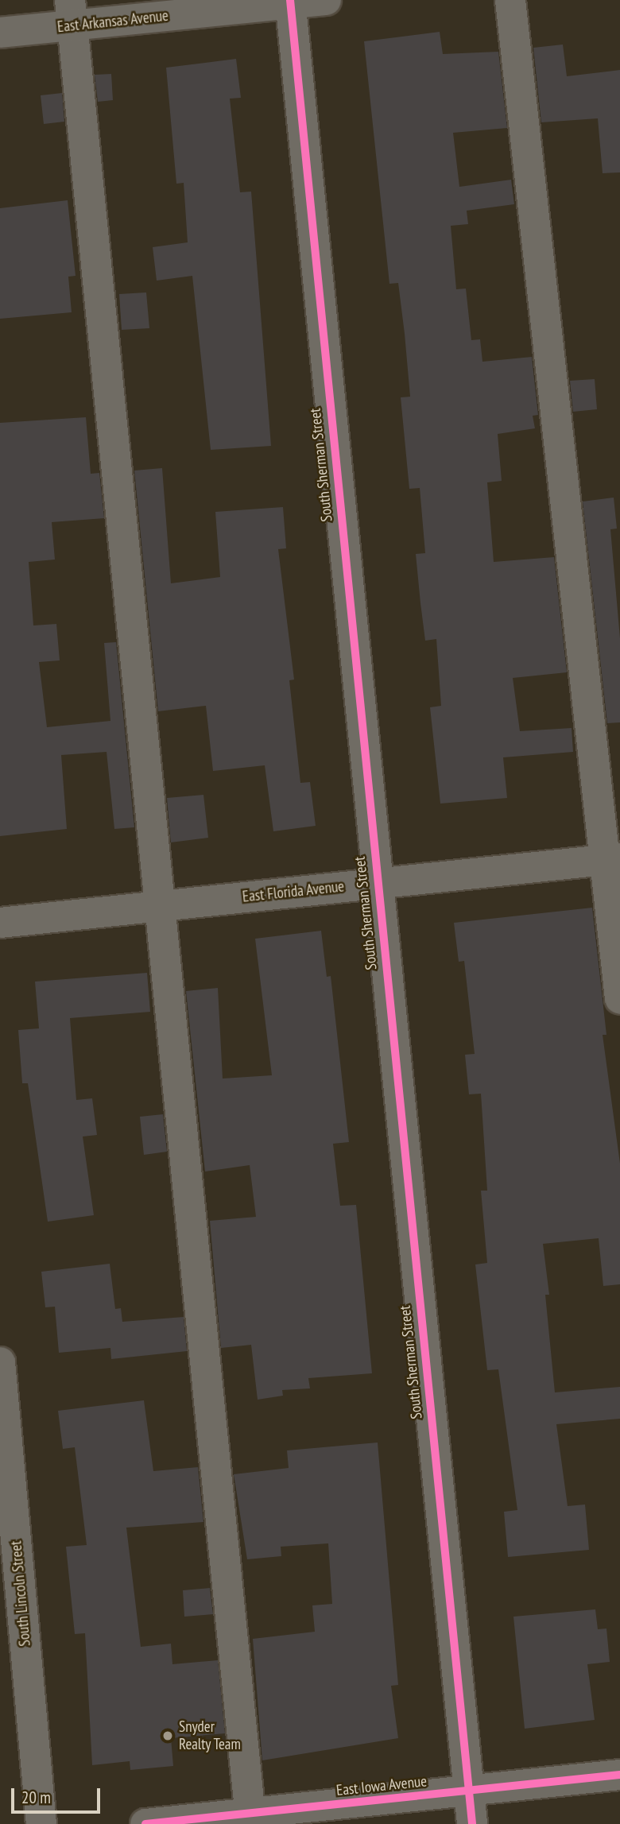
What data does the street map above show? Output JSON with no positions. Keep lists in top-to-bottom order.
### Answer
{
  "streets": {
    "street": [
      "East Arkansas Avenue",
      "South Sherman Street",
      "East Florida Avenue",
      "South Lincoln Street",
      "East Iowa Avenue"
    ]
  },
  "crossings": [
    ["East Arkansas Avenue", "South Sherman Street"],
    ["South Sherman Street", "East Florida Avenue"],
    ["South Sherman Street", "East Iowa Avenue"]
  ],
  "places": ["Snyder Realty Team"],
  "scale_bar": "20 m"
}
